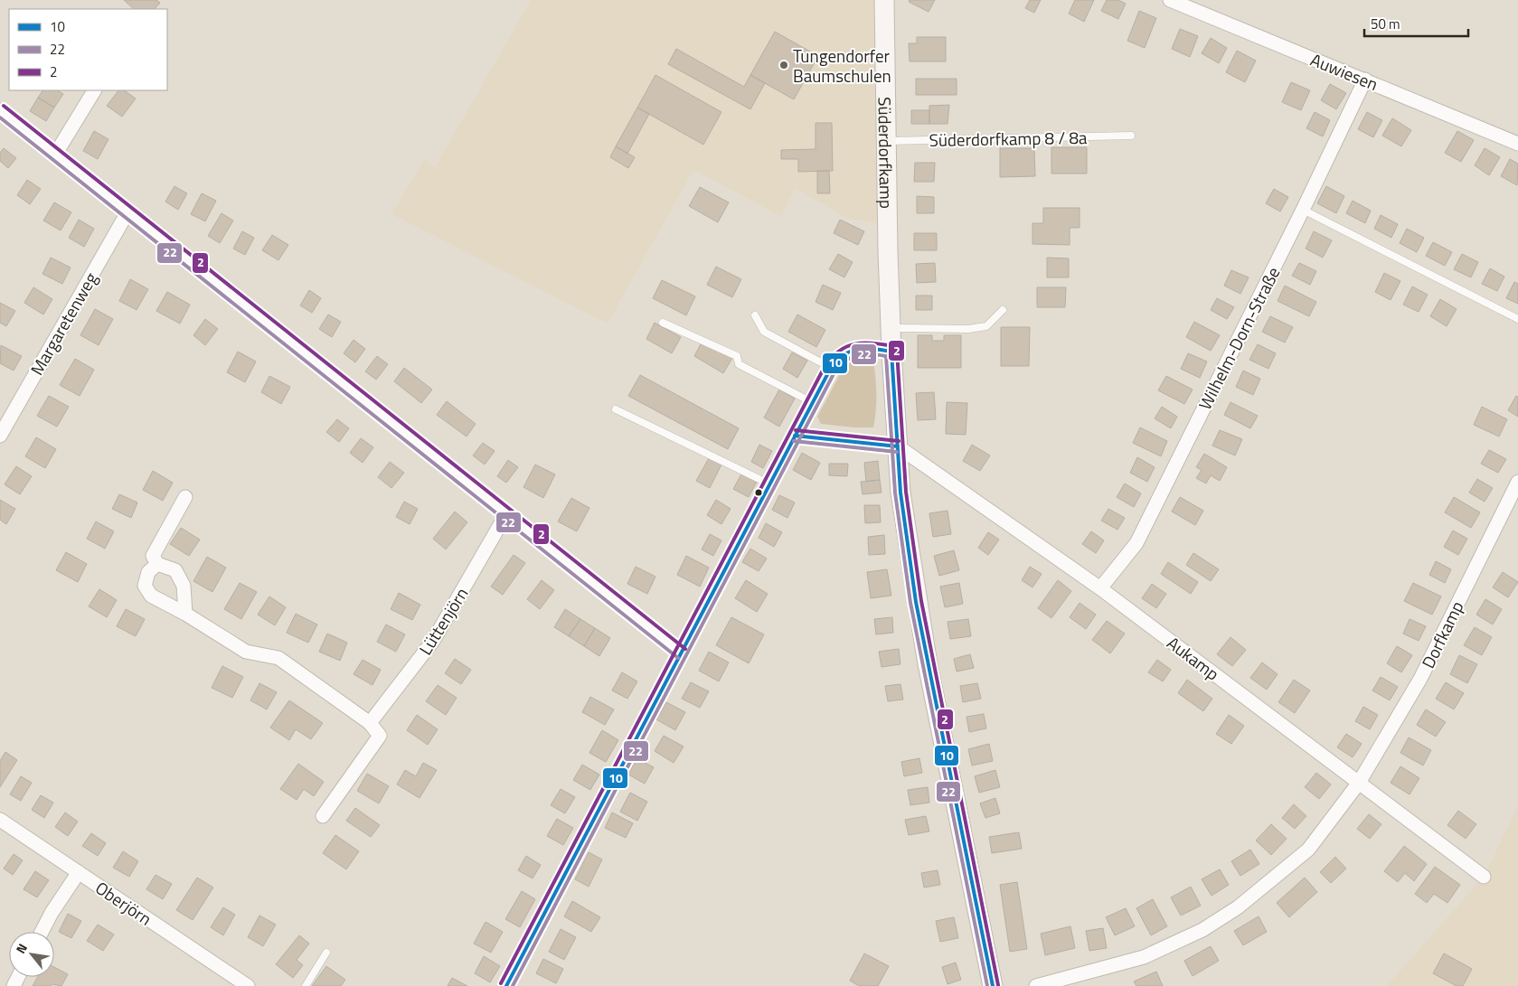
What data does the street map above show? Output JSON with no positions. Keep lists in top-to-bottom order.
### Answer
{
  "streets": {
    "main road": ["Süderdorfkamp"],
    "street": [
      "Auwiesen",
      "Margaretenweg",
      "Wilhelm-Dorn-Straße",
      "Lüttenjörn",
      "Dorfkamp",
      "Aukamp",
      "Oberjörn"
    ],
    "lane": ["Süderdorfkamp 8 / 8a"]
  },
  "crossings": [
    ["Auwiesen", "Wilhelm-Dorn-Straße"],
    ["Süderdorfkamp 8 / 8a", "Süderdorfkamp"],
    ["Süderdorfkamp", "Aukamp"],
    ["Wilhelm-Dorn-Straße", "Aukamp"],
    ["Dorfkamp", "Aukamp"]
  ],
  "places": ["Tungendorfer Baumschulen"],
  "lines": ["transit line 2", "transit line 22", "transit line 10"],
  "legend": ["10", "22", "2"],
  "scale_bar": "50 m",
  "north": "top left"
}
